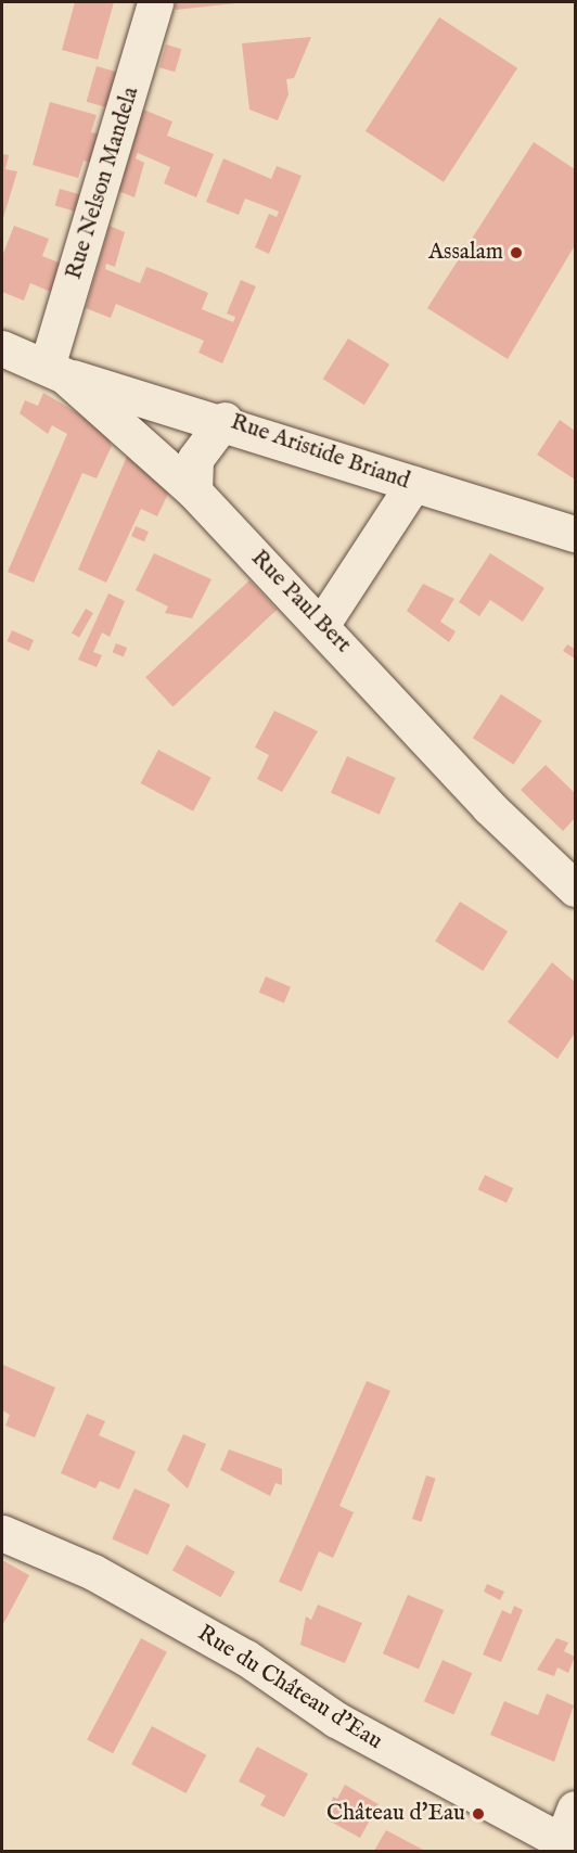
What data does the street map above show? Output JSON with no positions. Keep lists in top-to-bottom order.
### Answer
{
  "streets": {
    "street": [
      "Rue Nelson Mandela",
      "Rue Aristide Briand",
      "Rue Paul Bert",
      "Rue du Château d'Eau"
    ]
  },
  "crossings": [
    ["Rue Nelson Mandela", "Rue Aristide Briand"],
    ["Rue Nelson Mandela", "Rue Paul Bert"],
    ["Rue Aristide Briand", "Rue Paul Bert"]
  ],
  "places": ["Assalam", "Château d'Eau"]
}
